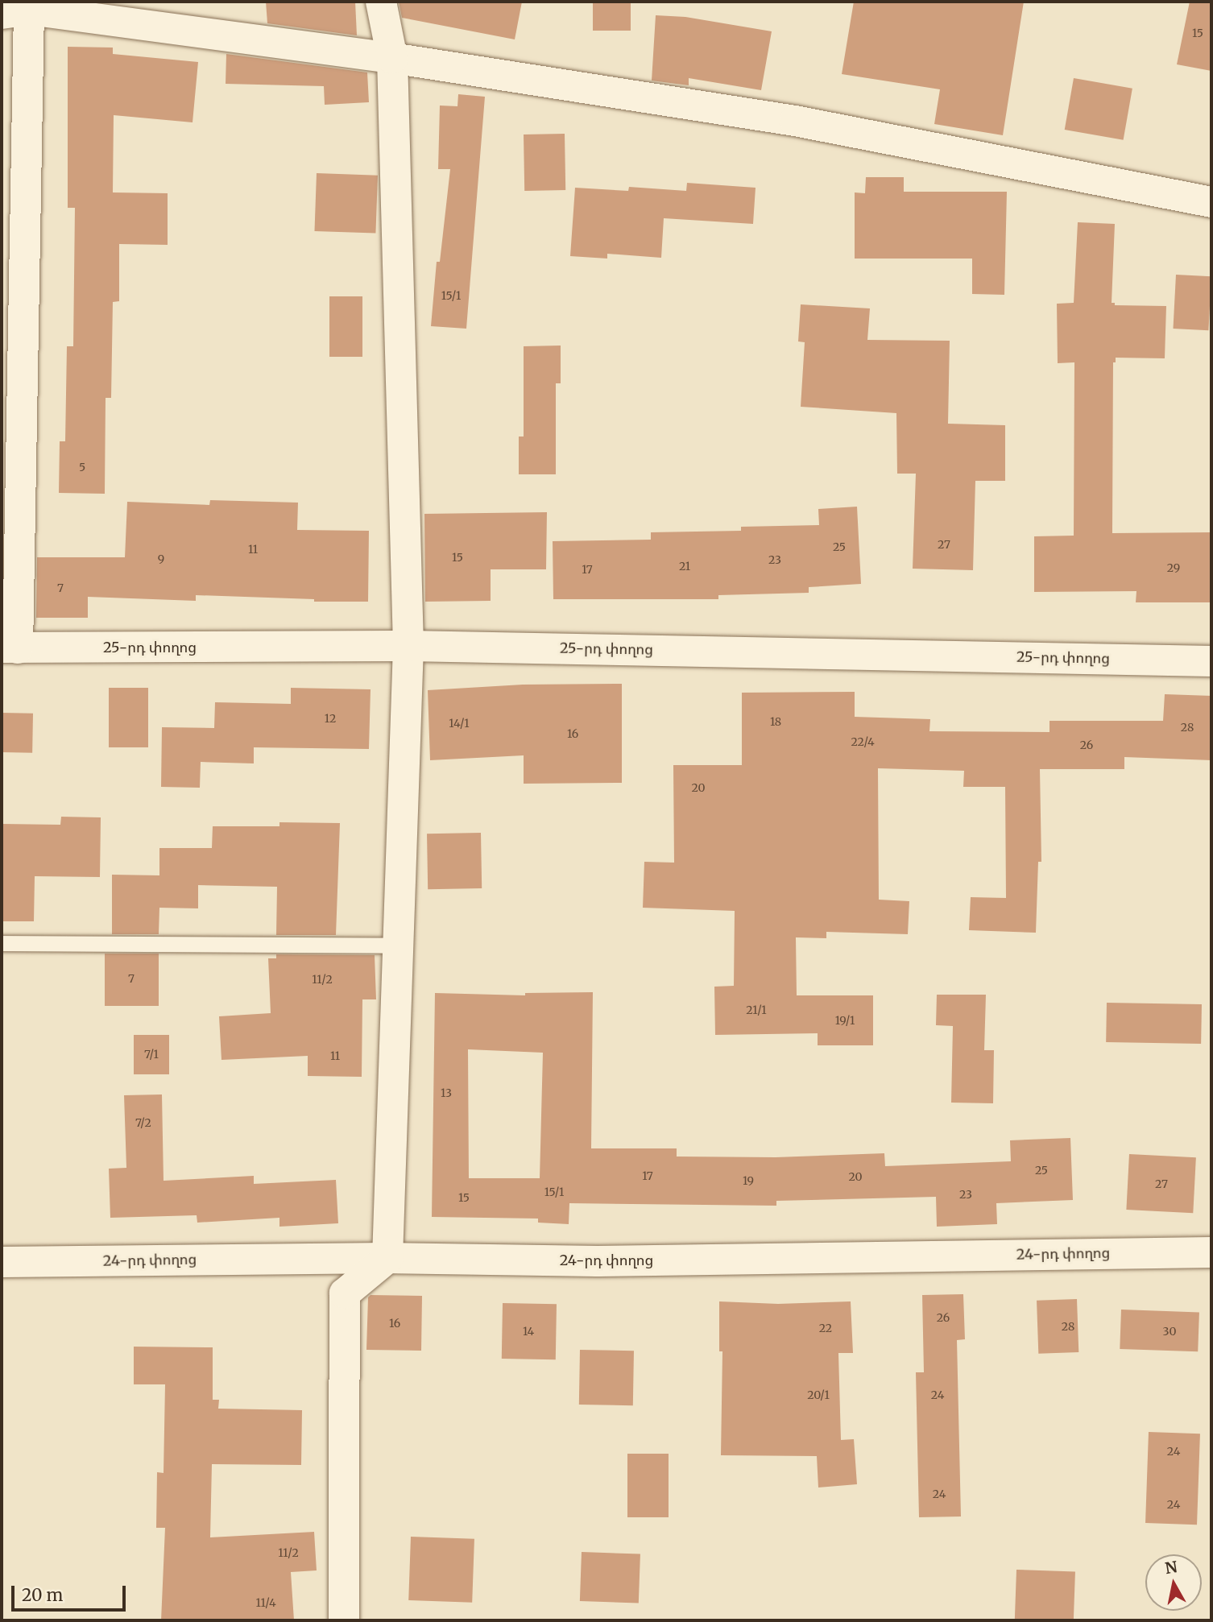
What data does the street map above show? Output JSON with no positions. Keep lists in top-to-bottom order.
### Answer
{
  "streets": {
    "street": ["25-րդ փողոց", "24-րդ փողոց"]
  },
  "house_numbers": [
    "15",
    "15/1",
    "5",
    "27",
    "25",
    "11",
    "15",
    "9",
    "23",
    "21",
    "29",
    "17",
    "7",
    "12",
    "18",
    "14/1",
    "28",
    "16",
    "22/4",
    "26",
    "20",
    "7",
    "11/2",
    "21/1",
    "19/1",
    "7/1",
    "11",
    "13",
    "7/2",
    "25",
    "17",
    "20",
    "19",
    "27",
    "15/1",
    "23",
    "15",
    "26",
    "16",
    "28",
    "22",
    "14",
    "30",
    "20/1",
    "24",
    "24",
    "24",
    "24",
    "11/2",
    "11/4"
  ],
  "scale_bar": "20 m",
  "north": "top"
}
